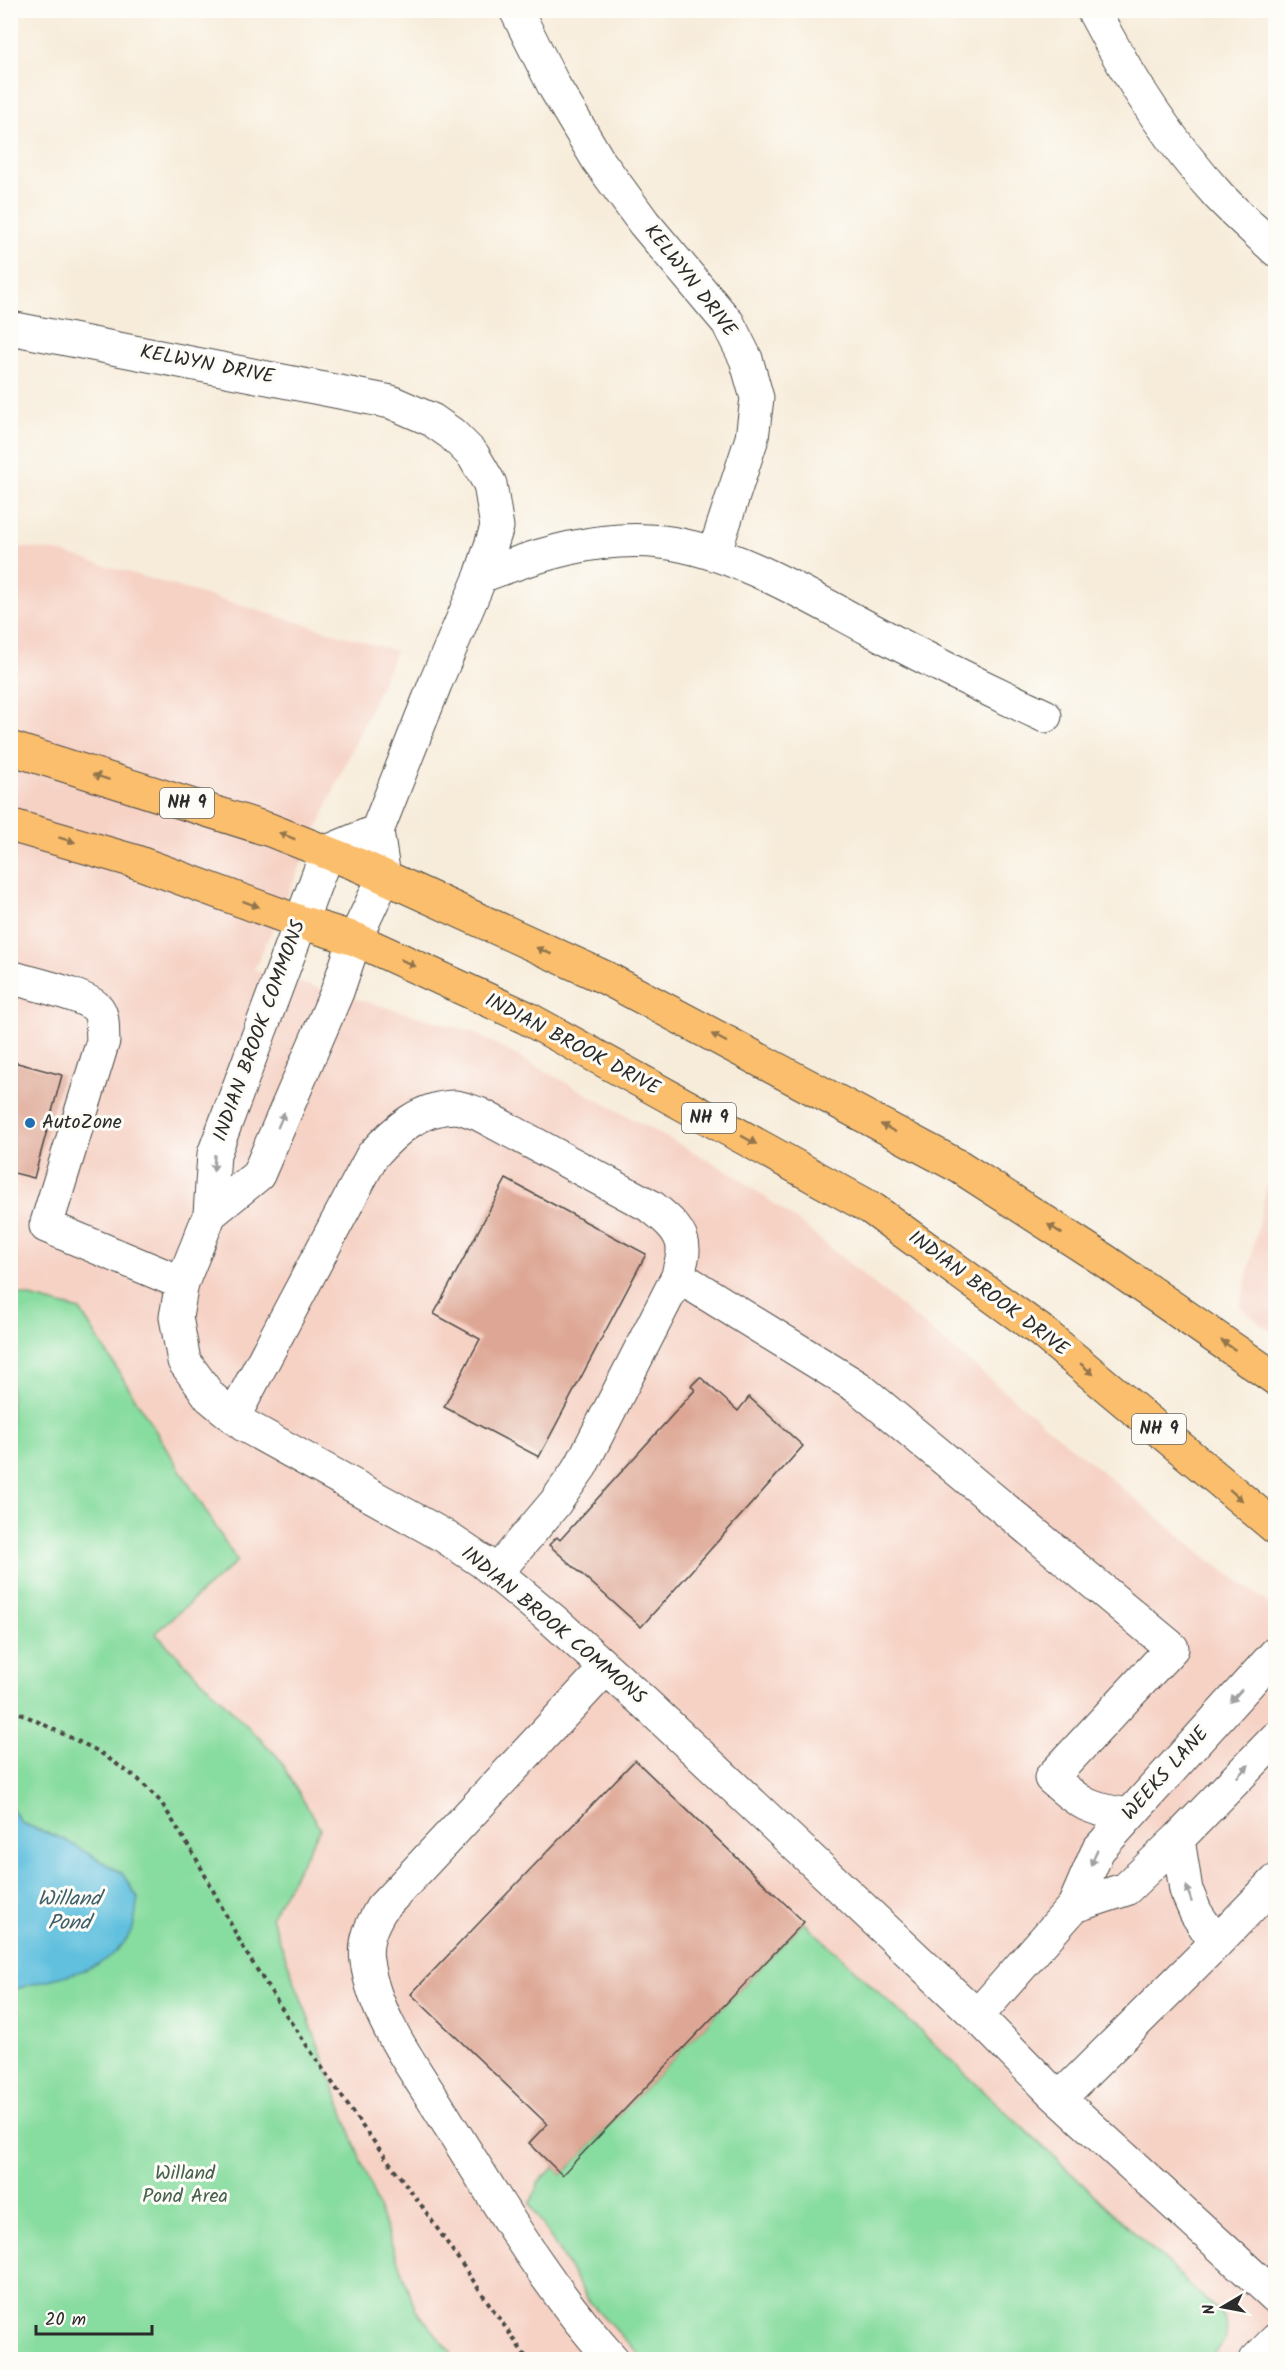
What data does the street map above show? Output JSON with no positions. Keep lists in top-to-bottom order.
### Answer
{
  "streets": {
    "main road": ["NH 9", "INDIAN BROOK DRIVE"],
    "street": ["KELWYN DRIVE", "INDIAN BROOK COMMONS", "WEEKS LANE"]
  },
  "crossings": [
    ["NH 9", "INDIAN BROOK COMMONS"],
    ["INDIAN BROOK COMMONS", "INDIAN BROOK DRIVE"],
    ["INDIAN BROOK COMMONS", "WEEKS LANE"]
  ],
  "water": ["Willand Pond"],
  "parks": ["Willand Pond Area"],
  "places": ["AutoZone"],
  "scale_bar": "20 m",
  "north": "left"
}
